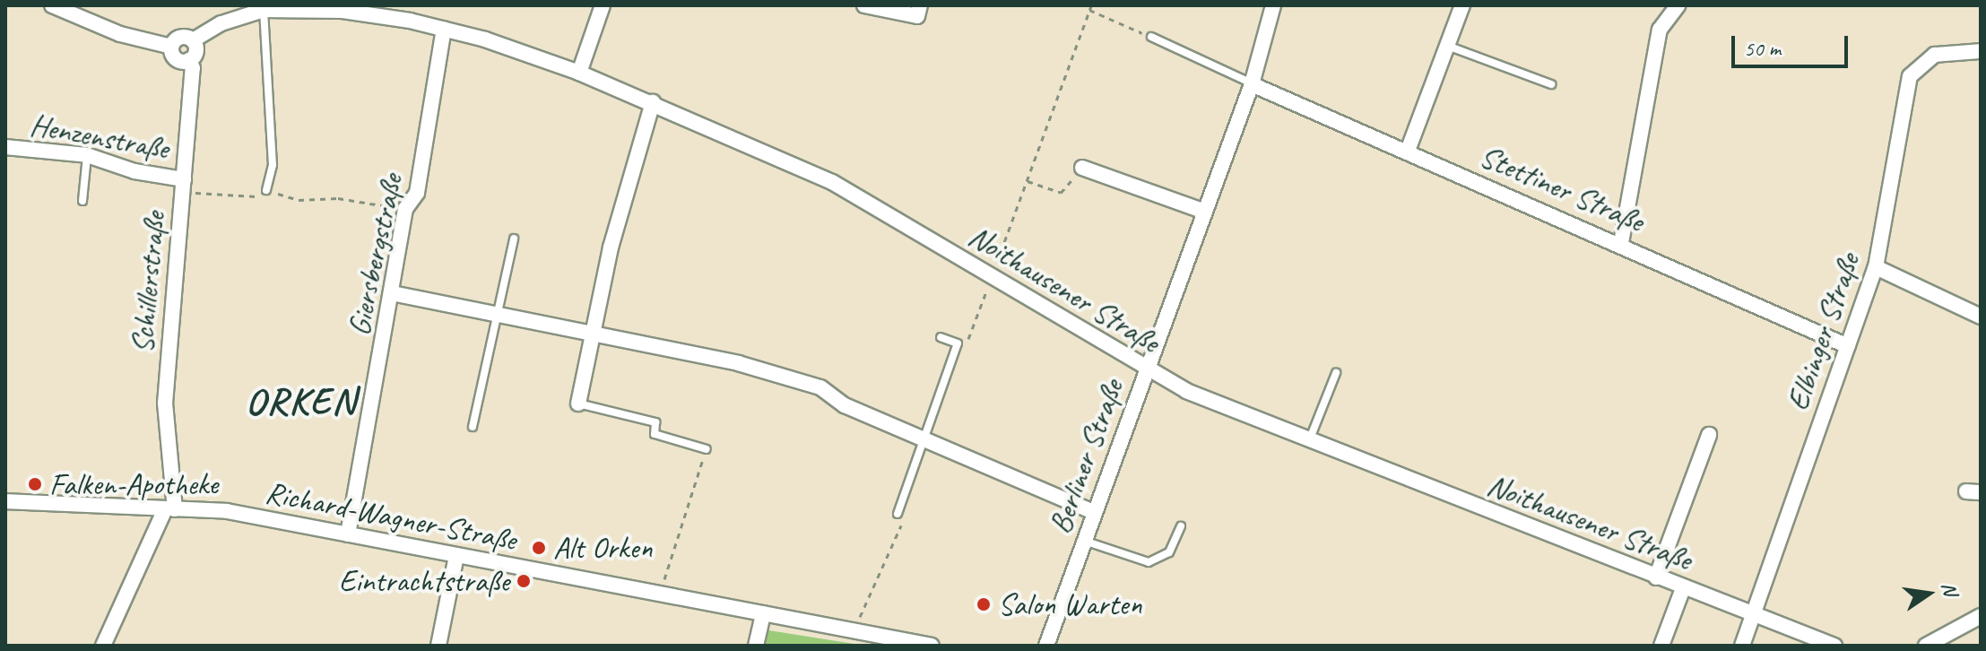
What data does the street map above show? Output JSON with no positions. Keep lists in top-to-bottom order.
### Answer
{
  "streets": {
    "street": [
      "Henzenstraße",
      "Stettiner Straße",
      "Giersbergstraße",
      "Schillerstraße",
      "Noithausener Straße",
      "Elbinger Straße",
      "Berliner Straße",
      "Richard-Wagner-Straße"
    ]
  },
  "crossings": [
    ["Henzenstraße", "Schillerstraße"],
    ["Stettiner Straße", "Elbinger Straße"],
    ["Stettiner Straße", "Berliner Straße"],
    ["Giersbergstraße", "Noithausener Straße"],
    ["Giersbergstraße", "Richard-Wagner-Straße"],
    ["Schillerstraße", "Richard-Wagner-Straße"],
    ["Noithausener Straße", "Elbinger Straße"],
    ["Noithausener Straße", "Berliner Straße"]
  ],
  "districts": ["ORKEN"],
  "places": [
    "Falken-Apotheke",
    "Alt Orken",
    "Eintrachtstraße",
    "Salon Warten"
  ],
  "scale_bar": "50 m",
  "north": "right"
}
